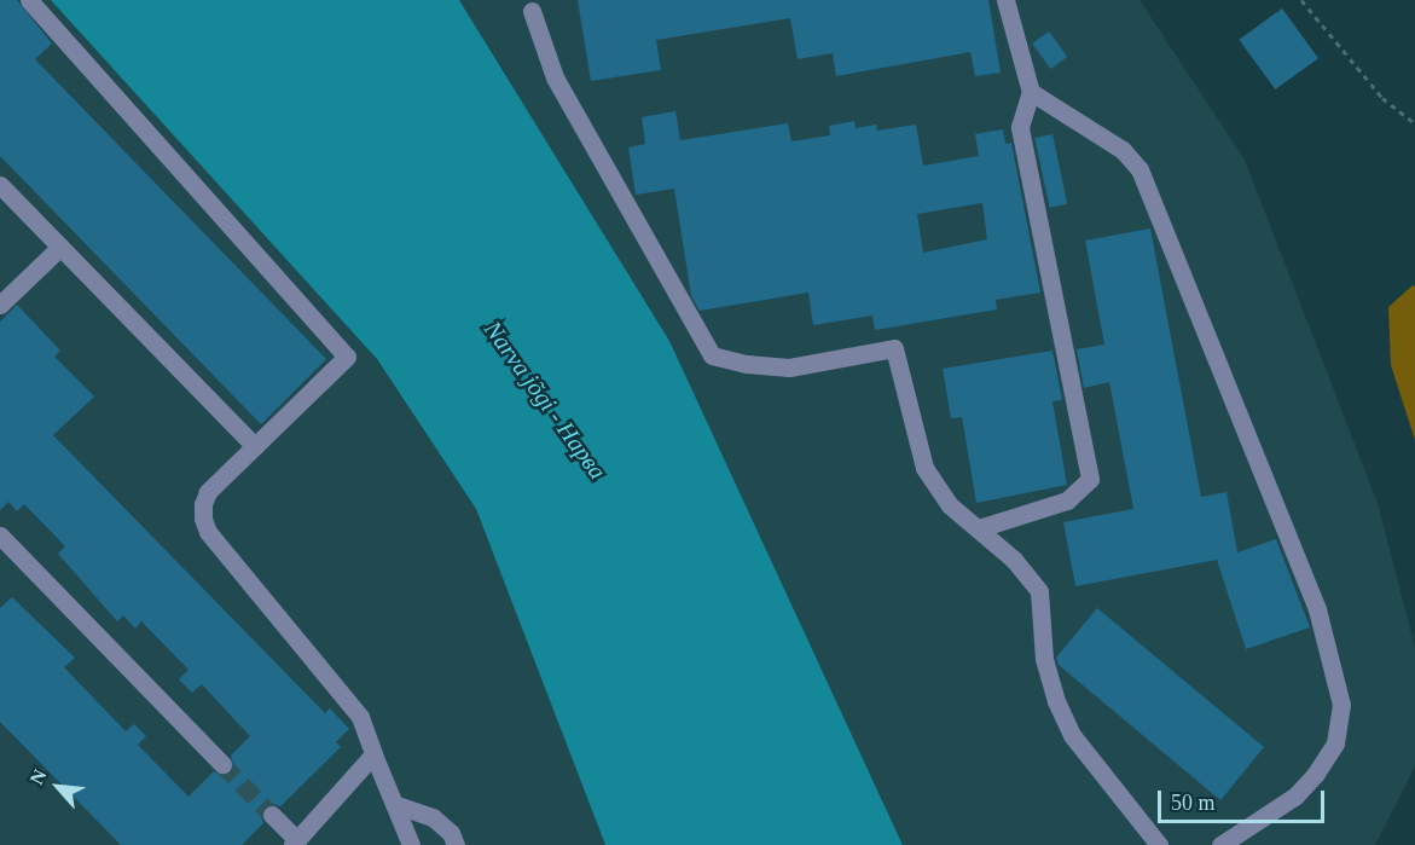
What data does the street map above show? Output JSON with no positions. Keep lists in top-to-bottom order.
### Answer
{
  "water": ["Narva jõgi - Нарва"],
  "scale_bar": "50 m",
  "north": "top left"
}
